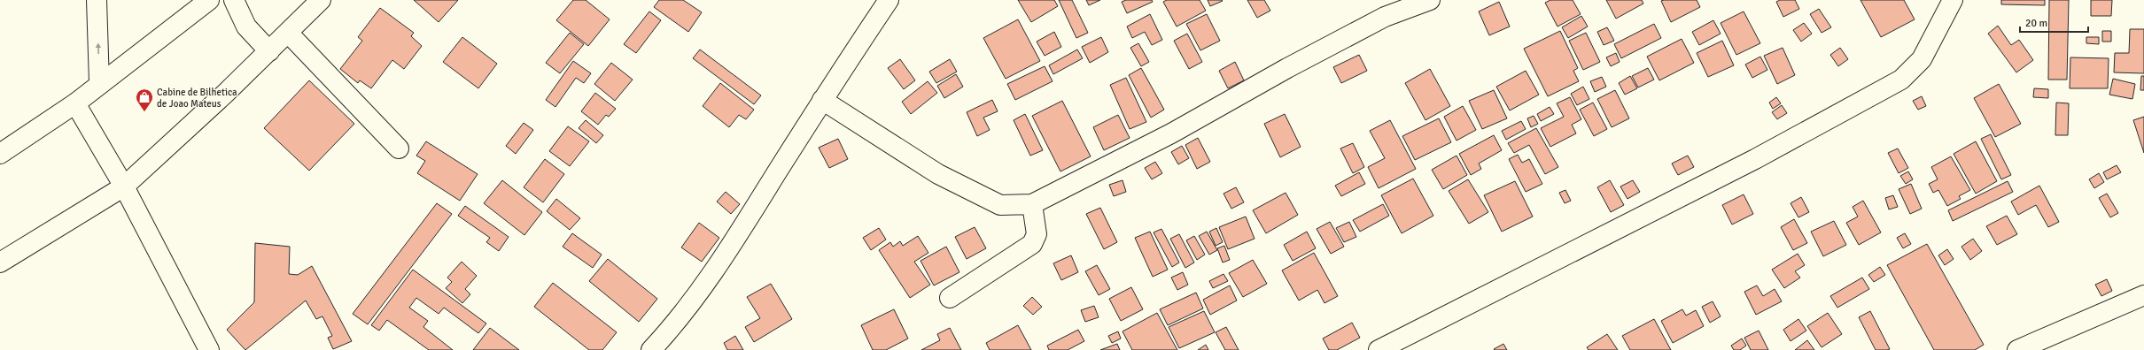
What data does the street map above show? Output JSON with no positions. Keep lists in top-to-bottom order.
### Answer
{
  "places": {
    "shop": ["Cabine de Bilhetica de Joao Mateus"]
  },
  "scale_bar": "20 m"
}
